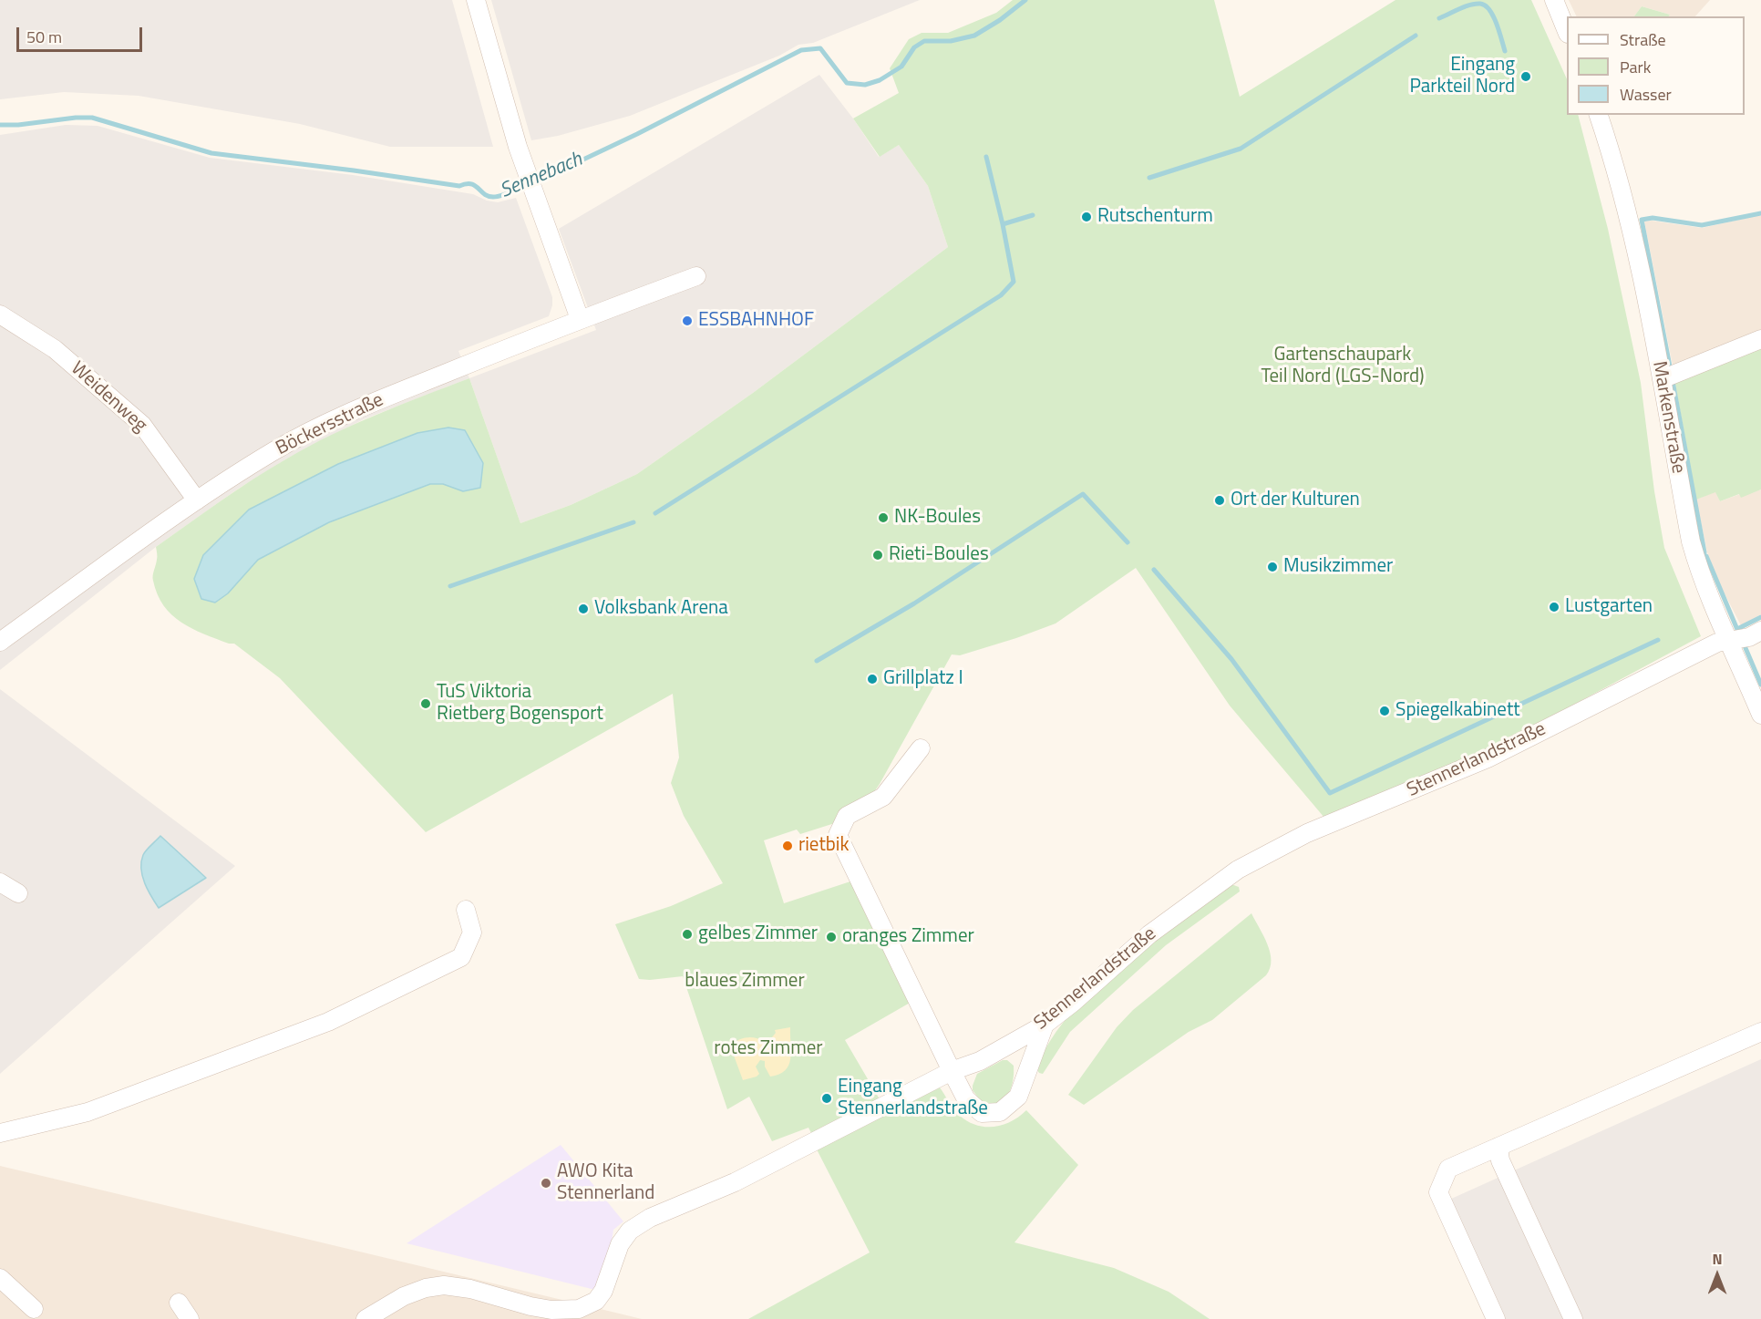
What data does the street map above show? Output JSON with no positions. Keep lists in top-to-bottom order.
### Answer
{
  "streets": {
    "street": [
      "Weidenweg",
      "Markenstraße",
      "Böckersstraße",
      "Stennerlandstraße"
    ]
  },
  "crossings": [
    ["Weidenweg", "Böckersstraße"],
    ["Markenstraße", "Stennerlandstraße"]
  ],
  "water": ["Sennebach"],
  "parks": ["Gartenschaupark Teil Nord (LGS-Nord)", "blaues Zimmer", "rotes Zimmer"],
  "places": [
    "Eingang Parkteil Nord",
    "Rutschenturm",
    "ESSBAHNHOF",
    "Ort der Kulturen",
    "NK-Boules",
    "Rieti-Boules",
    "Musikzimmer",
    "Lustgarten",
    "Volksbank Arena",
    "Grillplatz I",
    "TuS Viktoria Rietberg Bogensport",
    "Spiegelkabinett",
    "rietbik",
    "gelbes Zimmer",
    "oranges Zimmer",
    "Eingang Stennerlandstraße",
    "AWO Kita Stennerland"
  ],
  "legend": ["Straße", "Park", "Wasser"],
  "scale_bar": "50 m",
  "north": "top"
}
